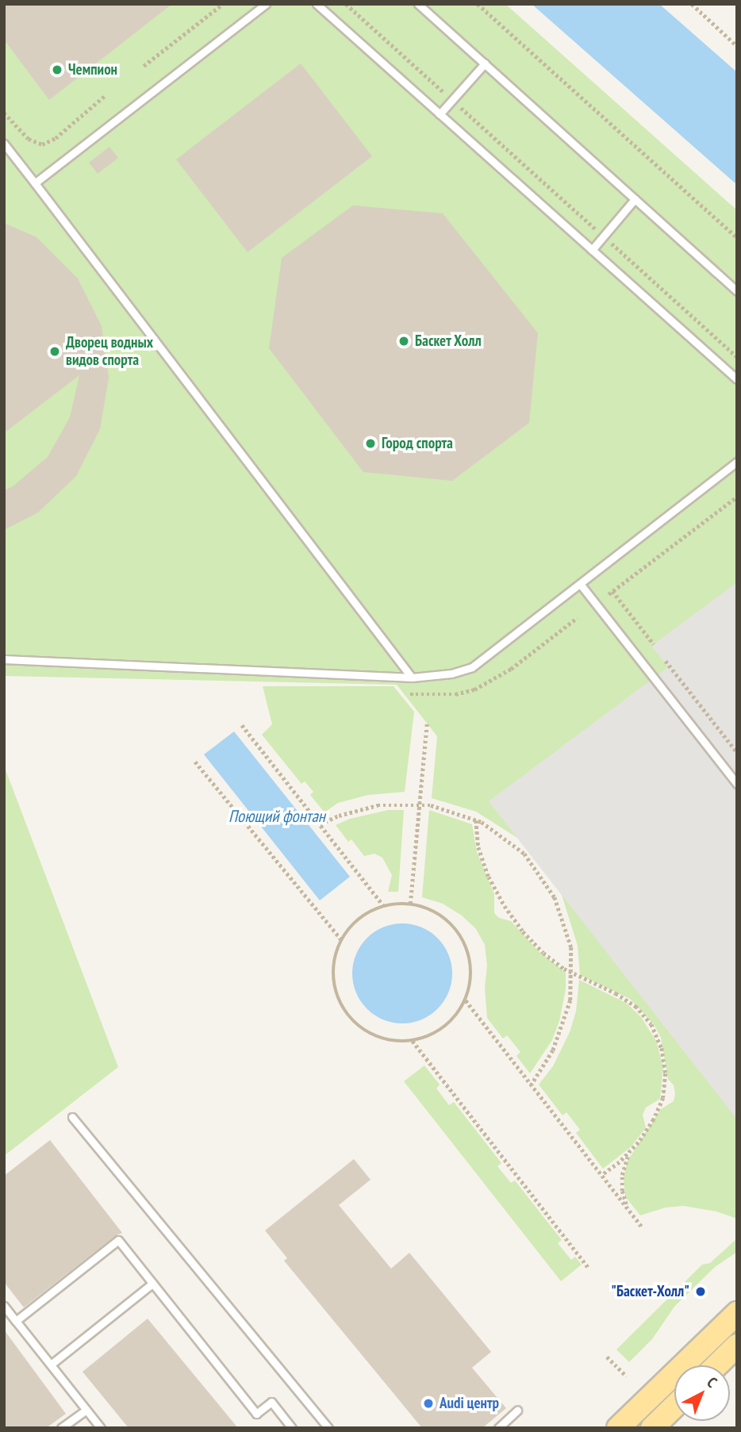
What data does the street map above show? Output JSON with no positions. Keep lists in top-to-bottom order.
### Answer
{
  "water": ["Поющий фонтан"],
  "places": [
    "Чемпион",
    "Баскет Холл",
    "Дворец водных видов спорта",
    "Город спорта",
    "\"Баскет-Холл\"",
    "Audi центр"
  ],
  "north": "top right"
}
